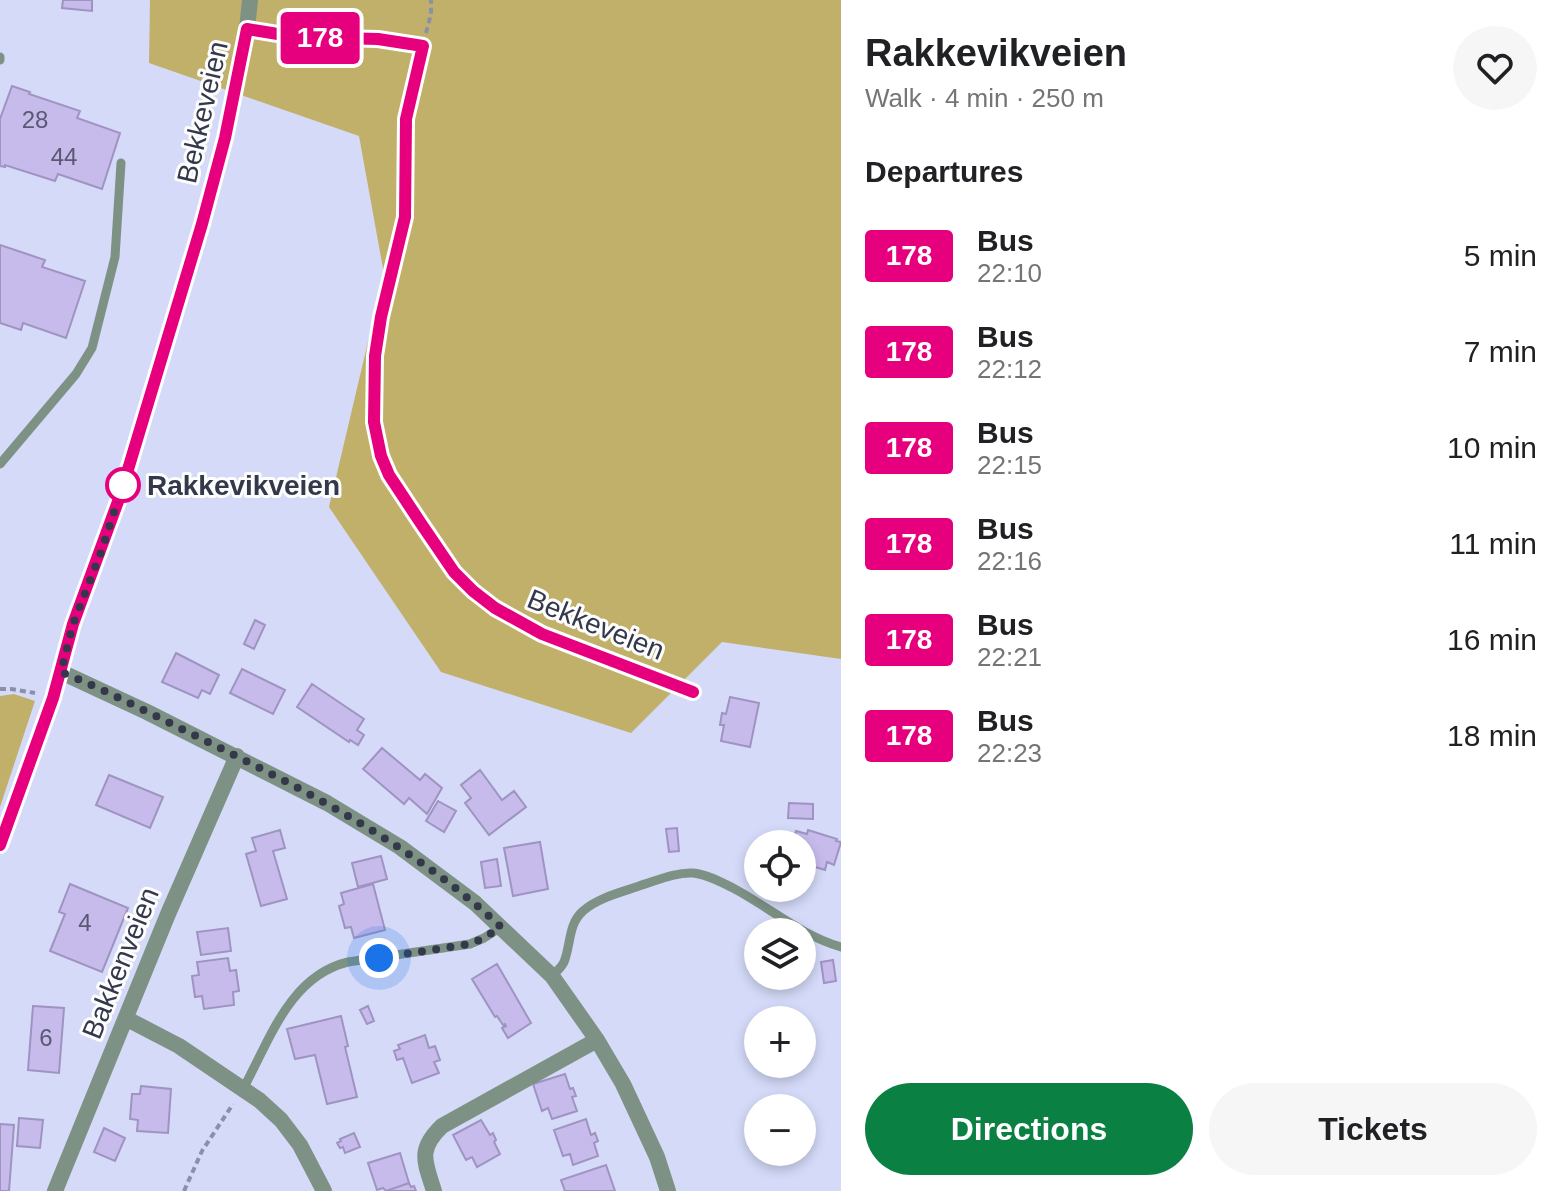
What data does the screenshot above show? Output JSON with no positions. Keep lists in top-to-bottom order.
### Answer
{
  "streets": {
    "street": ["Bekkeveien", "Bakkenveien"]
  },
  "places": ["Rakkevikveien"],
  "lines": ["bus line 178"],
  "house_numbers": [
    "28",
    "44",
    "4",
    "6"
  ],
  "page": {
    "on_map": "178",
    "heading": [
      ["Rakkevikveien", "Walk · 4 min · 250 m"],
      "Departures"
    ],
    "list": [
      {
        "mark": "178",
        "name": "Bus",
        "note": "22:10",
        "value": "5 min"
      },
      {
        "mark": "178",
        "name": "Bus",
        "note": "22:12",
        "value": "7 min"
      },
      {
        "mark": "178",
        "name": "Bus",
        "note": "22:15",
        "value": "10 min"
      },
      {
        "mark": "178",
        "name": "Bus",
        "note": "22:16",
        "value": "11 min"
      },
      {
        "mark": "178",
        "name": "Bus",
        "note": "22:21",
        "value": "16 min"
      },
      {
        "mark": "178",
        "name": "Bus",
        "note": "22:23",
        "value": "18 min"
      }
    ],
    "map_buttons": ["+", "−"],
    "buttons": ["Directions", "Tickets"]
  }
}
